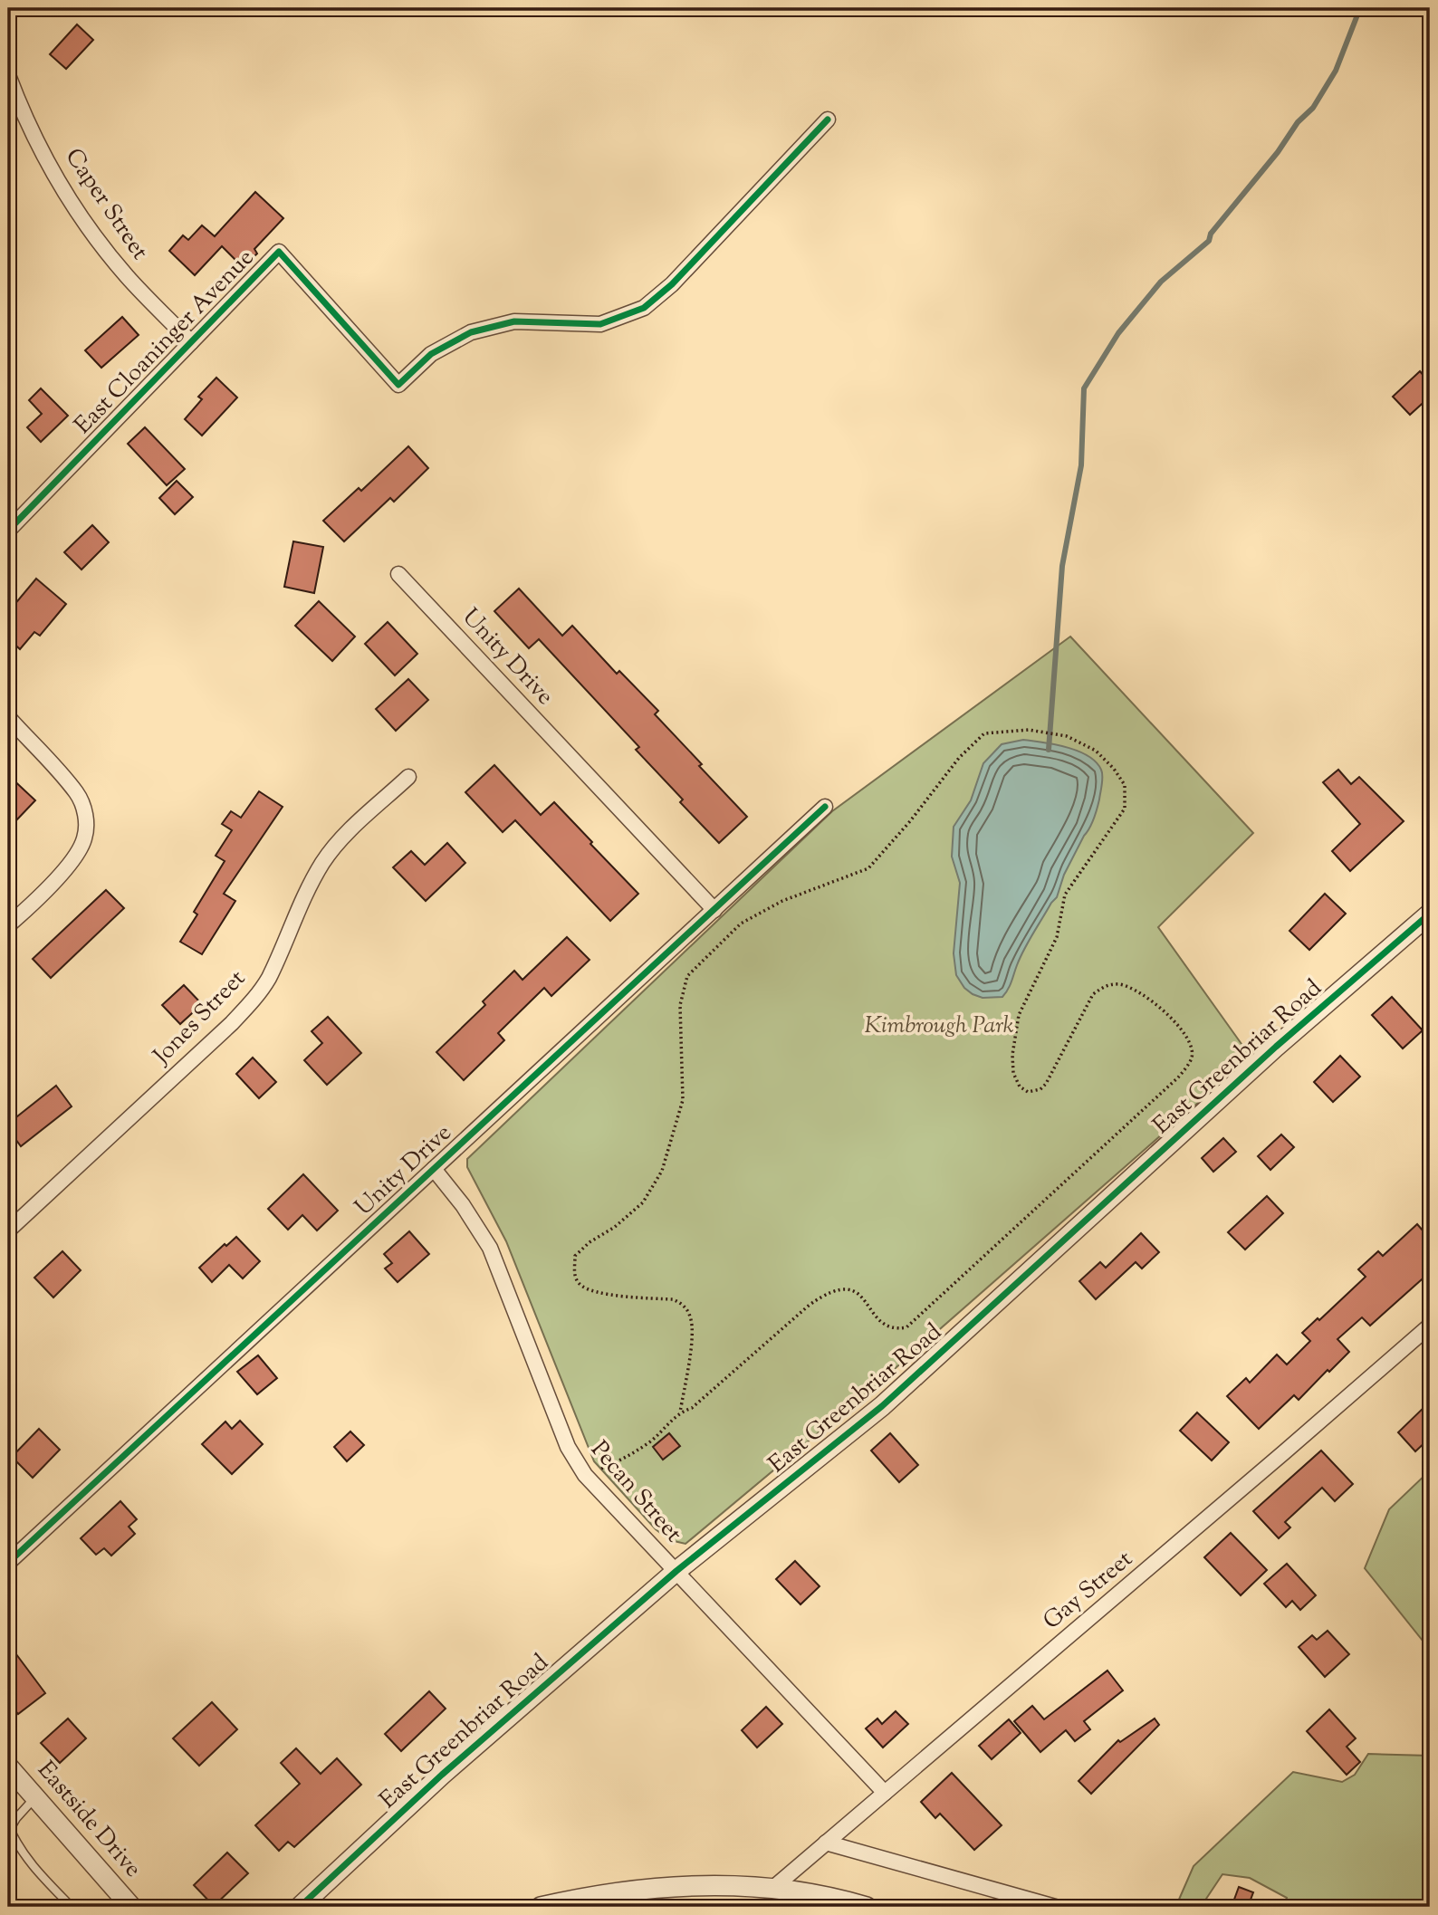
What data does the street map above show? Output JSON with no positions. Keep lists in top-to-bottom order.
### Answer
{
  "streets": {
    "street": [
      "Caper Street",
      "East Cloaninger Avenue",
      "Unity Drive",
      "Jones Street",
      "East Greenbriar Road",
      "Pecan Street",
      "Gay Street",
      "Eastside Drive"
    ]
  },
  "crossings": [
    ["Caper Street", "East Cloaninger Avenue"],
    ["Unity Drive", "Pecan Street"],
    ["East Greenbriar Road", "Pecan Street"],
    ["Pecan Street", "Gay Street"]
  ],
  "parks": ["Kimbrough Park"]
}
